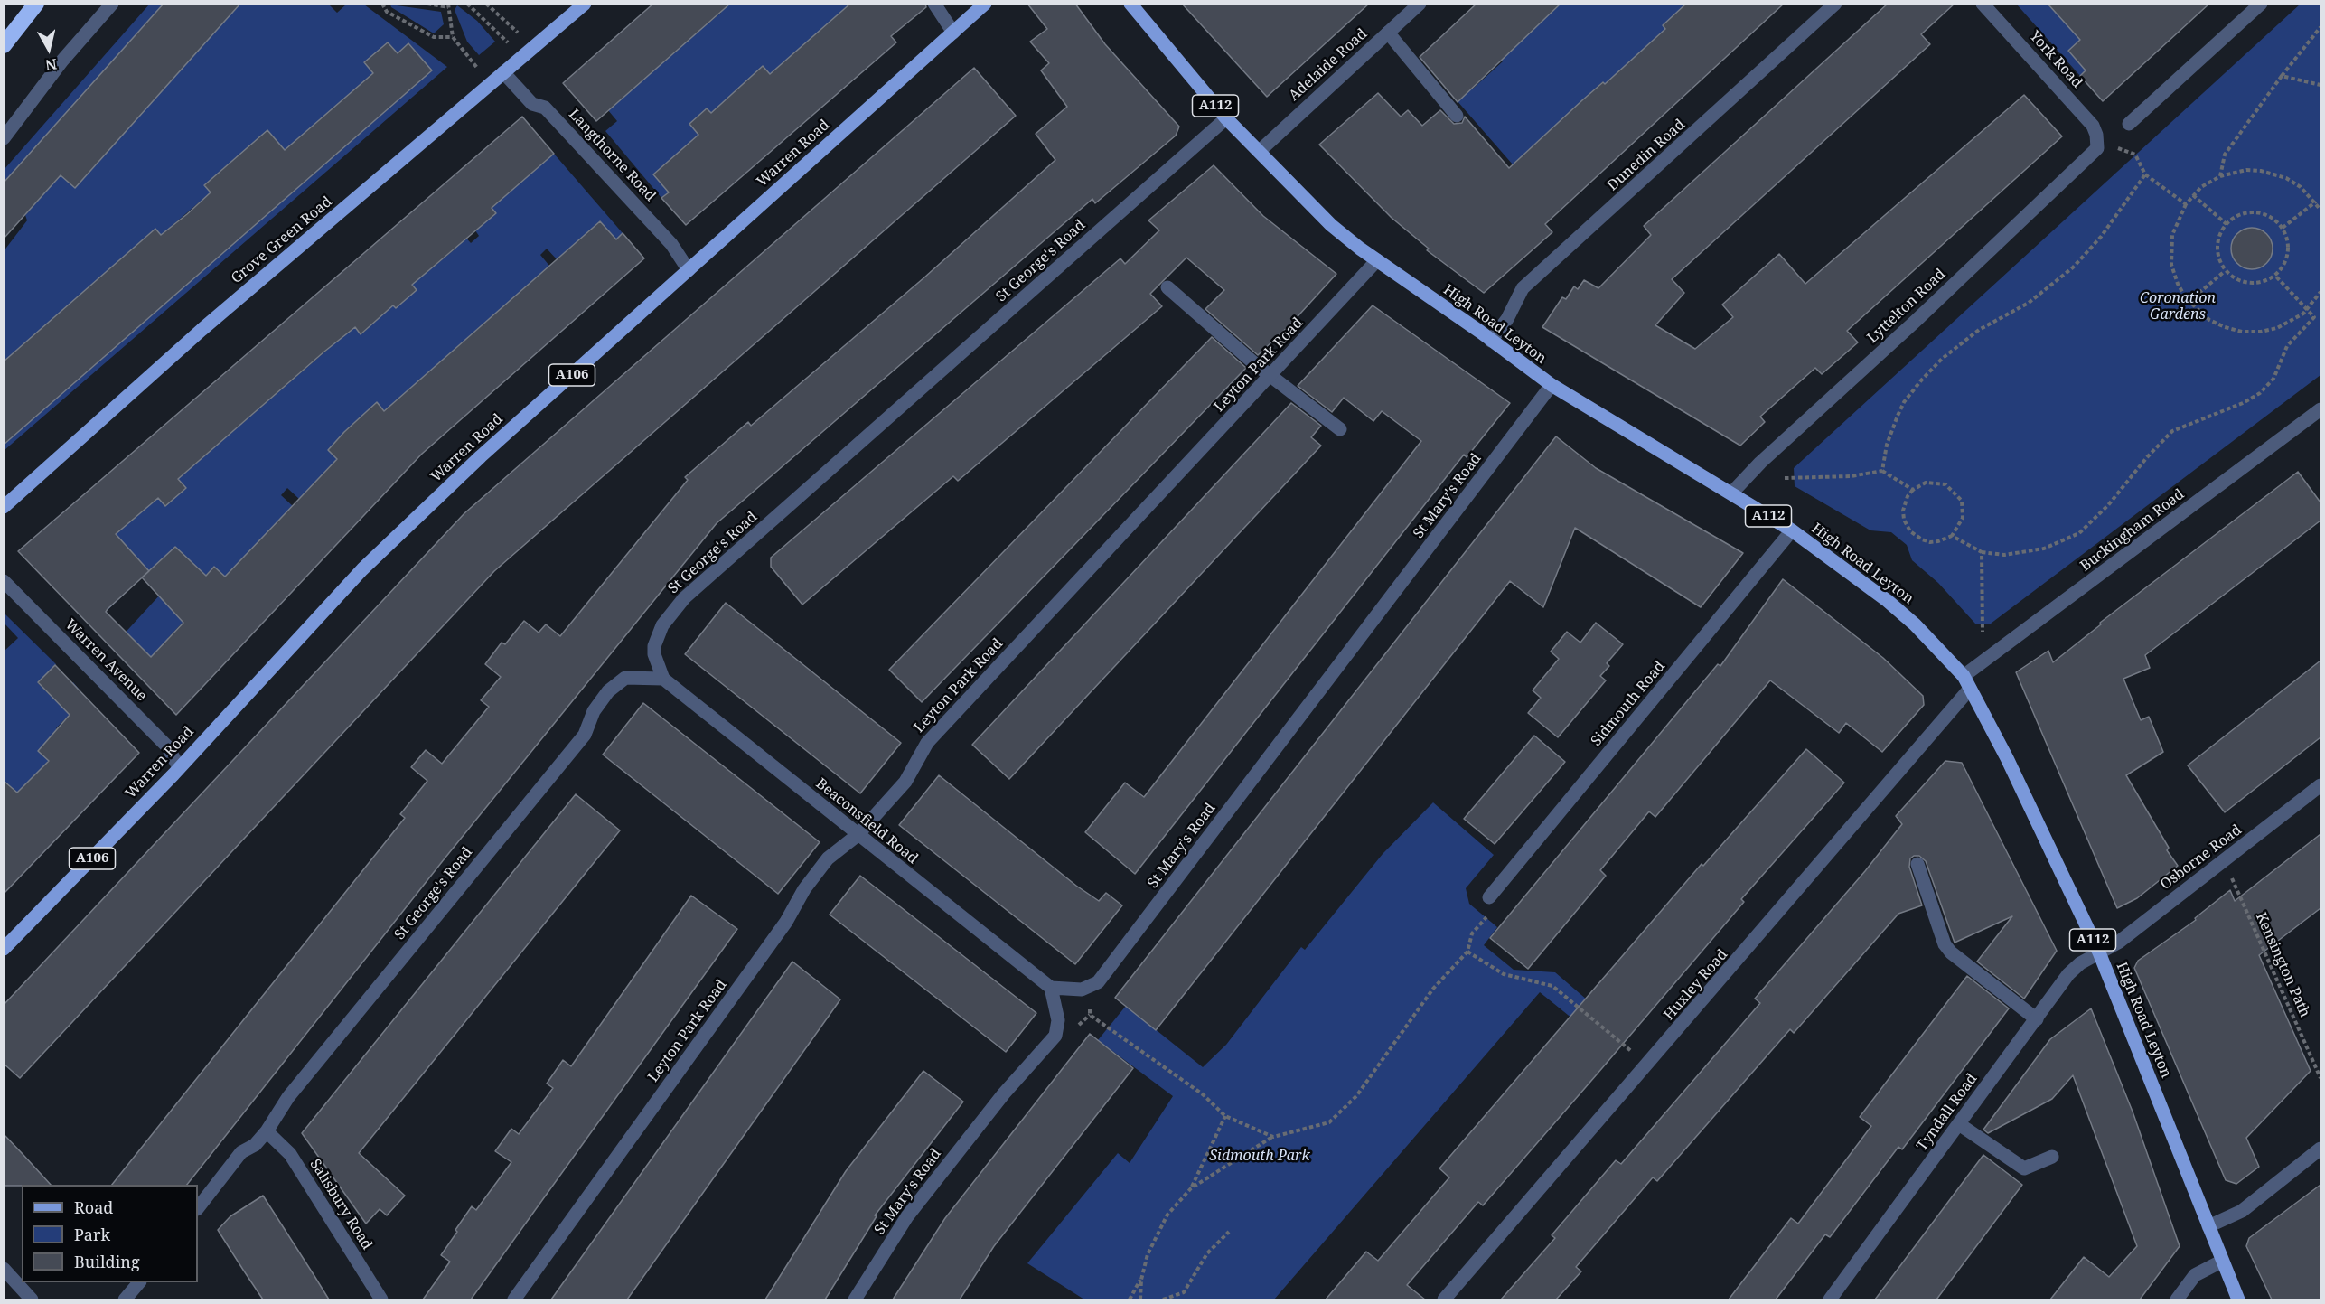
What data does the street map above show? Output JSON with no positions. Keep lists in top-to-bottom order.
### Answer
{
  "streets": {
    "main road": [
      "A112",
      "Warren Road",
      "Grove Green Road",
      "High Road Leyton",
      "A106"
    ],
    "street": [
      "York Road",
      "Adelaide Road",
      "Langthorne Road",
      "Dunedin Road",
      "St George's Road",
      "Lyttelton Road",
      "Leyton Park Road",
      "St Mary's Road",
      "Buckingham Road",
      "Warren Avenue",
      "Sidmouth Road",
      "Beaconsfield Road",
      "Osborne Road",
      "Huxley Road",
      "Tyndall Road",
      "Salisbury Road"
    ],
    "path": ["Kensington Path"]
  },
  "crossings": [
    ["York Road", "Lyttelton Road"],
    ["Adelaide Road", "High Road Leyton"],
    ["Warren Road", "Langthorne Road"],
    ["Warren Road", "Warren Avenue"],
    ["Langthorne Road", "Grove Green Road"],
    ["Dunedin Road", "High Road Leyton"],
    ["St George's Road", "High Road Leyton"],
    ["St George's Road", "Beaconsfield Road"],
    ["St George's Road", "Salisbury Road"],
    ["Lyttelton Road", "High Road Leyton"],
    ["High Road Leyton", "Leyton Park Road"],
    ["High Road Leyton", "St Mary's Road"],
    ["High Road Leyton", "Buckingham Road"],
    ["High Road Leyton", "Sidmouth Road"],
    ["High Road Leyton", "Osborne Road"],
    ["High Road Leyton", "Huxley Road"],
    ["High Road Leyton", "Tyndall Road"],
    ["Leyton Park Road", "Beaconsfield Road"],
    ["St Mary's Road", "Beaconsfield Road"],
    ["Buckingham Road", "Huxley Road"],
    ["Osborne Road", "Kensington Path"],
    ["Osborne Road", "Tyndall Road"]
  ],
  "parks": ["Coronation Gardens", "Sidmouth Park"],
  "legend": ["Road", "Park", "Building"],
  "north": "bottom"
}
